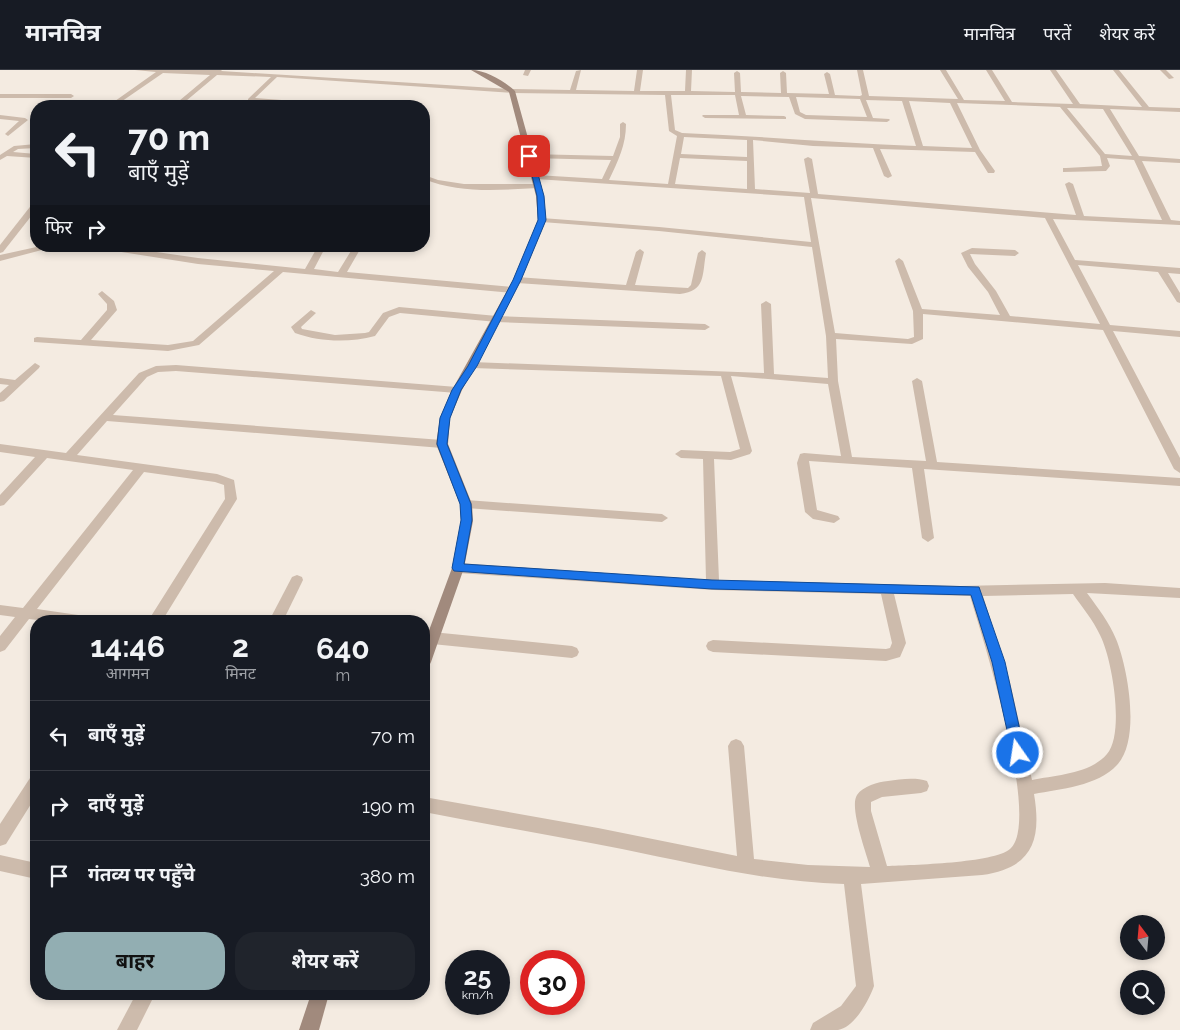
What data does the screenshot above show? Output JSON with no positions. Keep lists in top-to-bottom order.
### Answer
{
  "north": "top",
  "page": {
    "header": "मानचित्र",
    "nav": ["मानचित्र", "परतें", "शेयर करें"],
    "turn": ["70 m", "बाएँ मुड़ें"],
    "then": "फिर",
    "eta": [
      "14:46",
      "आगमन",
      "2",
      "मिनट",
      "640",
      "m"
    ],
    "list": [
      {
        "name": "बाएँ मुड़ें",
        "value": "70 m"
      },
      {
        "name": "दाएँ मुड़ें",
        "value": "190 m"
      },
      {
        "name": "गंतव्य पर पहुँचे",
        "value": "380 m"
      }
    ],
    "buttons": ["बाहर", "शेयर करें"],
    "speed": "25 km/h",
    "limit": "30"
  }
}
